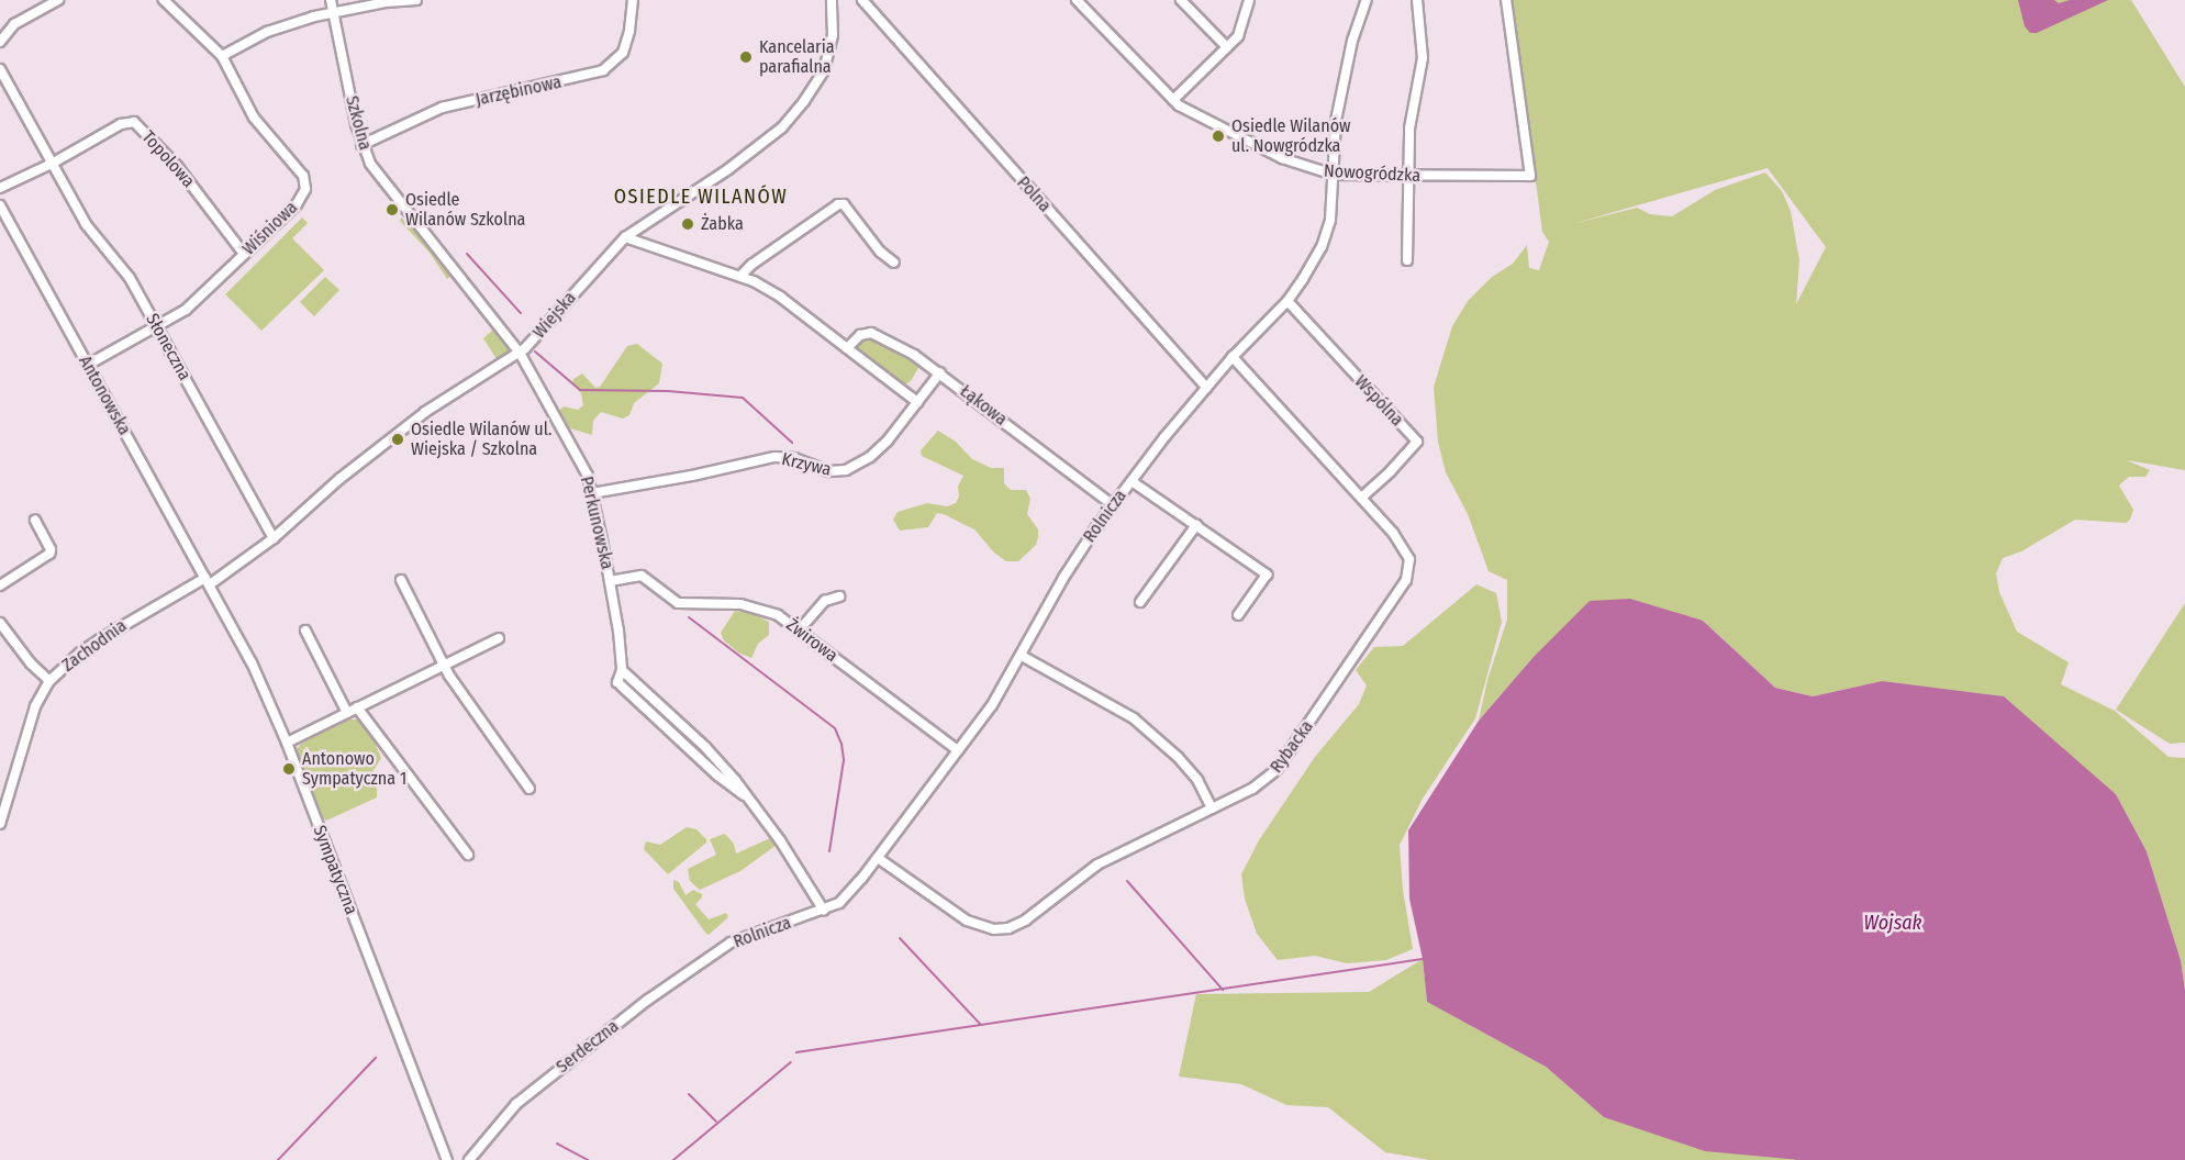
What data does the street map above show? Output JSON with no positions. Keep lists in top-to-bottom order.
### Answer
{
  "streets": {
    "street": [
      "Jarzębinowa",
      "Szkolna",
      "Topolowa",
      "Nowogródzka",
      "Polna",
      "Wiśniowa",
      "Wiejska",
      "Słoneczna",
      "Antonowska",
      "Wspólna",
      "Łąkowa",
      "Krzywa",
      "Rolnicza",
      "Perkunowska",
      "Żwirowa",
      "Zachodnia",
      "Rybacka",
      "Sympatyczna",
      "Serdeczna"
    ]
  },
  "crossings": [
    ["Jarzębinowa", "Szkolna"],
    ["Szkolna", "Wiejska"],
    ["Szkolna", "Perkunowska"],
    ["Topolowa", "Wiśniowa"],
    ["Topolowa", "Słoneczna"],
    ["Nowogródzka", "Rolnicza"],
    ["Polna", "Rolnicza"],
    ["Wiśniowa", "Słoneczna"],
    ["Wiśniowa", "Antonowska"],
    ["Wiejska", "Słoneczna"],
    ["Wiejska", "Antonowska"],
    ["Wiejska", "Perkunowska"],
    ["Wiejska", "Zachodnia"],
    ["Wiejska", "Sympatyczna"],
    ["Antonowska", "Zachodnia"],
    ["Antonowska", "Sympatyczna"],
    ["Wspólna", "Rolnicza"],
    ["Wspólna", "Rybacka"],
    ["Łąkowa", "Krzywa"],
    ["Łąkowa", "Rolnicza"],
    ["Krzywa", "Perkunowska"],
    ["Rolnicza", "Perkunowska"],
    ["Rolnicza", "Żwirowa"],
    ["Rolnicza", "Rybacka"],
    ["Rolnicza", "Serdeczna"],
    ["Perkunowska", "Żwirowa"],
    ["Zachodnia", "Sympatyczna"]
  ],
  "districts": ["OSIEDLE WILANÓW"],
  "water": ["Wojsak"],
  "places": [
    "Kancelaria parafialna",
    "Osiedle Wilanów ul. Nowgródzka",
    "Osiedle Wilanów Szkolna",
    "Żabka",
    "Osiedle Wilanów ul. Wiejska / Szkolna",
    "Antonowo Sympatyczna 1"
  ]
}
